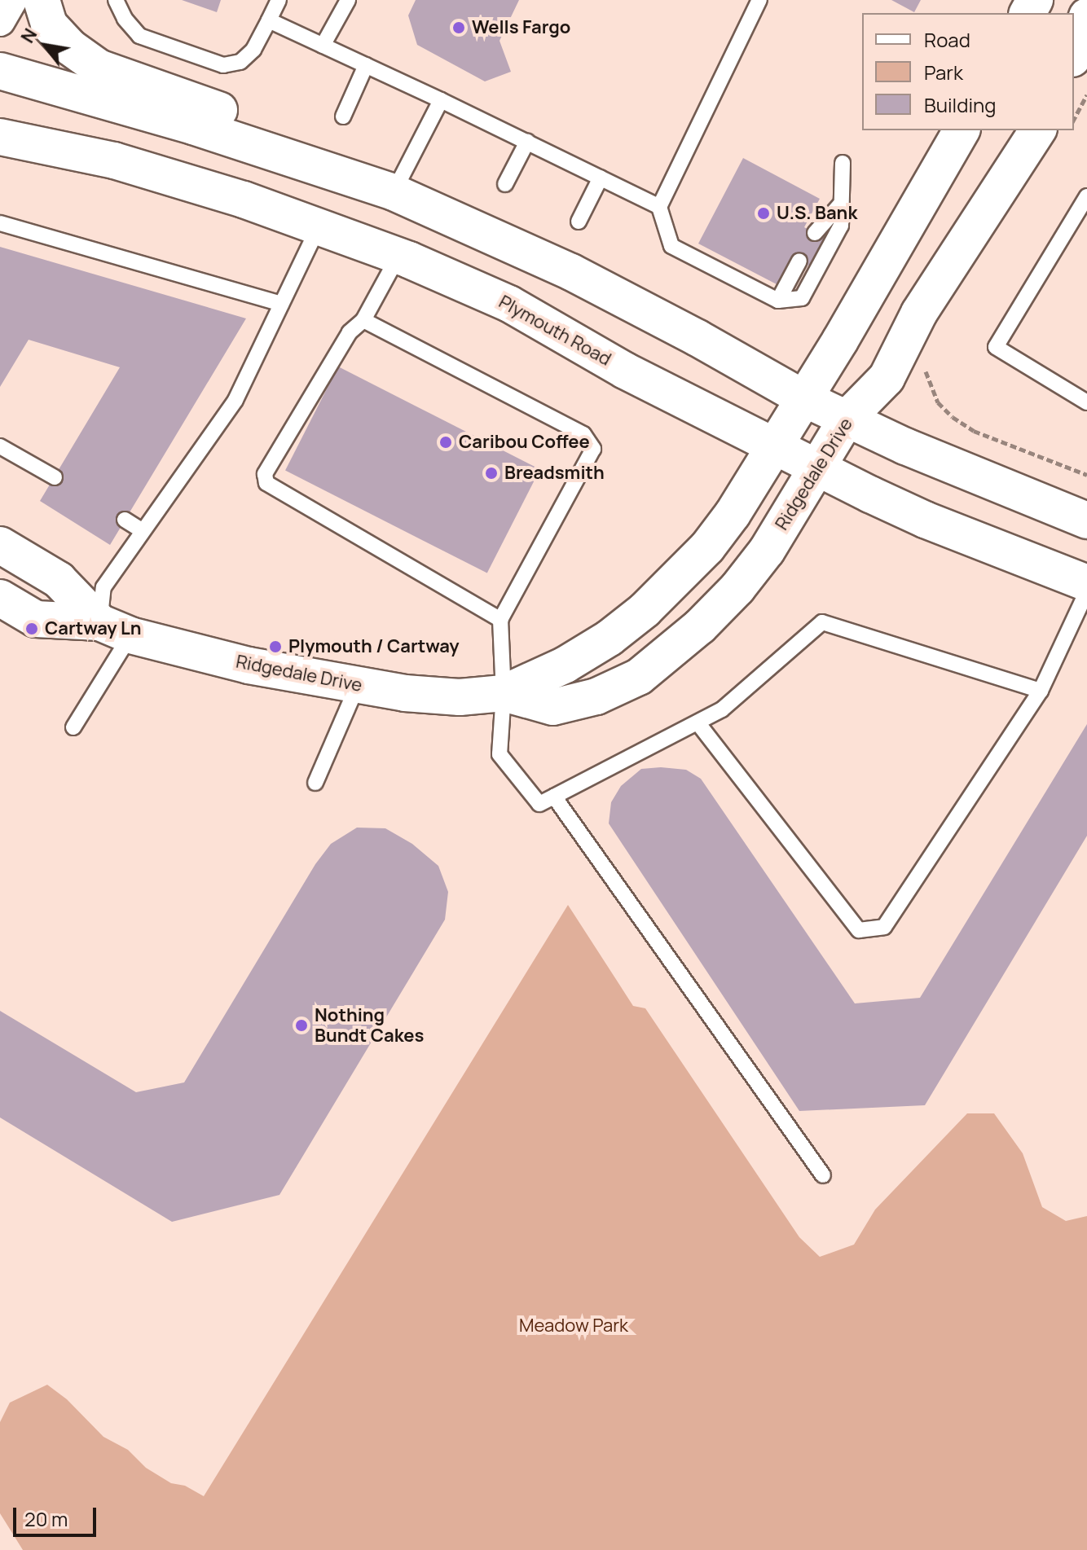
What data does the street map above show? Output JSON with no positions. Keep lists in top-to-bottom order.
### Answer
{
  "streets": {
    "main road": ["Plymouth Road", "Ridgedale Drive"]
  },
  "crossings": [
    ["Plymouth Road", "Ridgedale Drive"]
  ],
  "parks": ["Meadow Park"],
  "places": [
    "Wells Fargo",
    "U.S. Bank",
    "Caribou Coffee",
    "Breadsmith",
    "Cartway Ln",
    "Plymouth / Cartway",
    "Nothing Bundt Cakes"
  ],
  "legend": ["Road", "Park", "Building"],
  "scale_bar": "20 m",
  "north": "top left"
}
